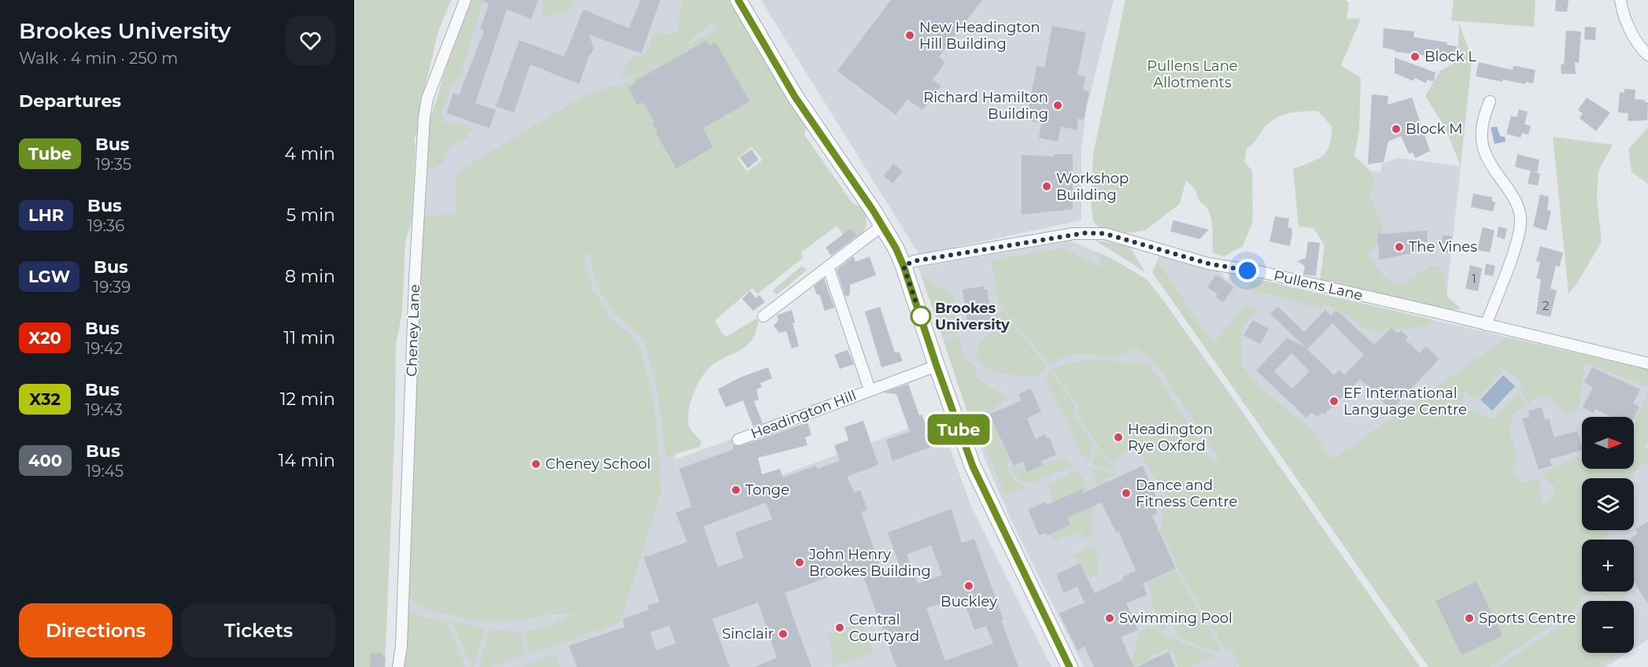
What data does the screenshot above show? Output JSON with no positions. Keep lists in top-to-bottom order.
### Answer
{
  "streets": {
    "street": ["Pullens Lane", "Cheney Lane", "Headington Hill"]
  },
  "parks": ["Pullens Lane Allotments"],
  "places": [
    "New Headington Hill Building",
    "Block L",
    "Richard Hamilton Building",
    "Block M",
    "Workshop Building",
    "The Vines",
    "Brookes University",
    "EF International Language Centre",
    "Headington Rye Oxford",
    "Cheney School",
    "Tonge",
    "Dance and Fitness Centre",
    "John Henry Brookes Building",
    "Buckley",
    "Swimming Pool",
    "Sports Centre",
    "Central Courtyard",
    "Sinclair"
  ],
  "lines": ["bus line Tube"],
  "house_numbers": ["1", "2"],
  "north": "right",
  "page": {
    "heading": [
      ["Brookes University", "Walk · 4 min · 250 m"],
      "Departures"
    ],
    "on_map": "Tube",
    "list": [
      {
        "mark": "Tube",
        "name": "Bus",
        "note": "19:35",
        "value": "4 min"
      },
      {
        "mark": "LHR",
        "name": "Bus",
        "note": "19:36",
        "value": "5 min"
      },
      {
        "mark": "LGW",
        "name": "Bus",
        "note": "19:39",
        "value": "8 min"
      },
      {
        "mark": "X20",
        "name": "Bus",
        "note": "19:42",
        "value": "11 min"
      },
      {
        "mark": "X32",
        "name": "Bus",
        "note": "19:43",
        "value": "12 min"
      },
      {
        "mark": "400",
        "name": "Bus",
        "note": "19:45",
        "value": "14 min"
      }
    ],
    "map_buttons": ["+", "−"],
    "buttons": ["Directions", "Tickets"]
  }
}
